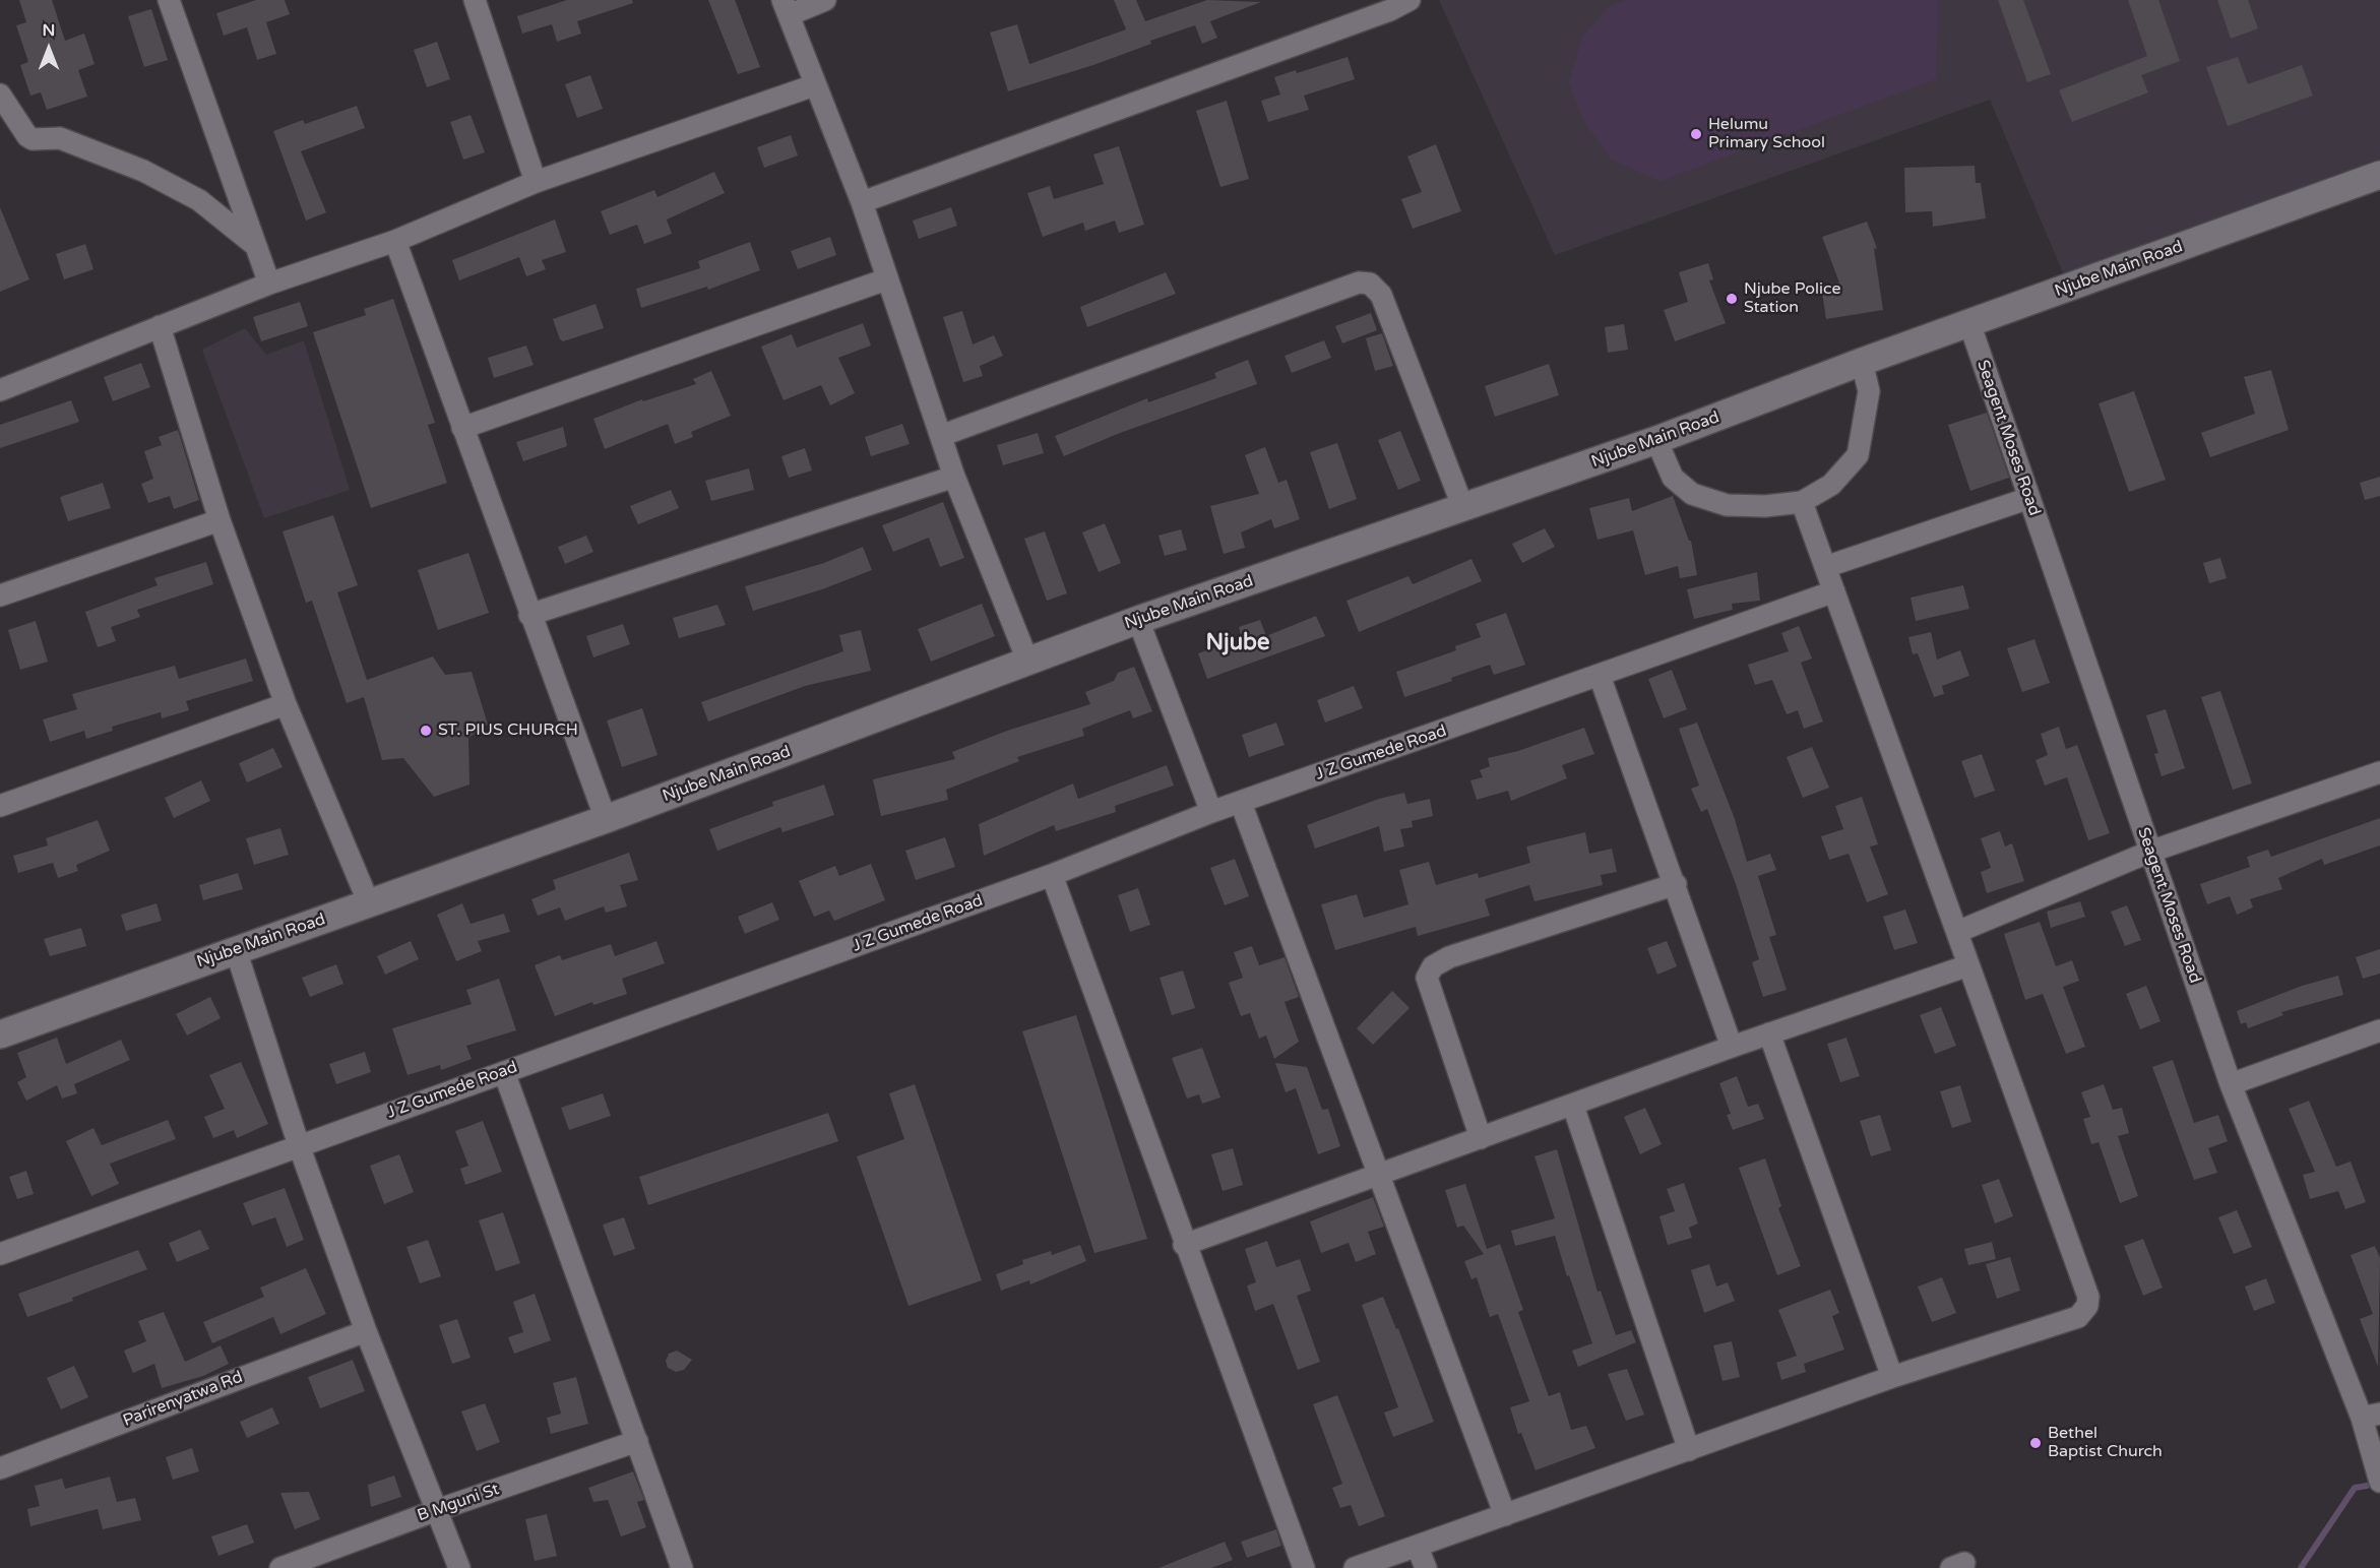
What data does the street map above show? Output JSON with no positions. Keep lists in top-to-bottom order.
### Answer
{
  "streets": {
    "street": [
      "Njube Main Road",
      "Seagent Moses Road",
      "J Z Gumede Road",
      "Parirenyatwa Rd",
      "B Mguni St"
    ]
  },
  "crossings": [
    ["Njube Main Road", "Seagent Moses Road"]
  ],
  "districts": ["Njube"],
  "places": [
    "Helumu Primary School",
    "Njube Police Station",
    "ST. PIUS CHURCH",
    "Bethel Baptist Church"
  ],
  "north": "top"
}
